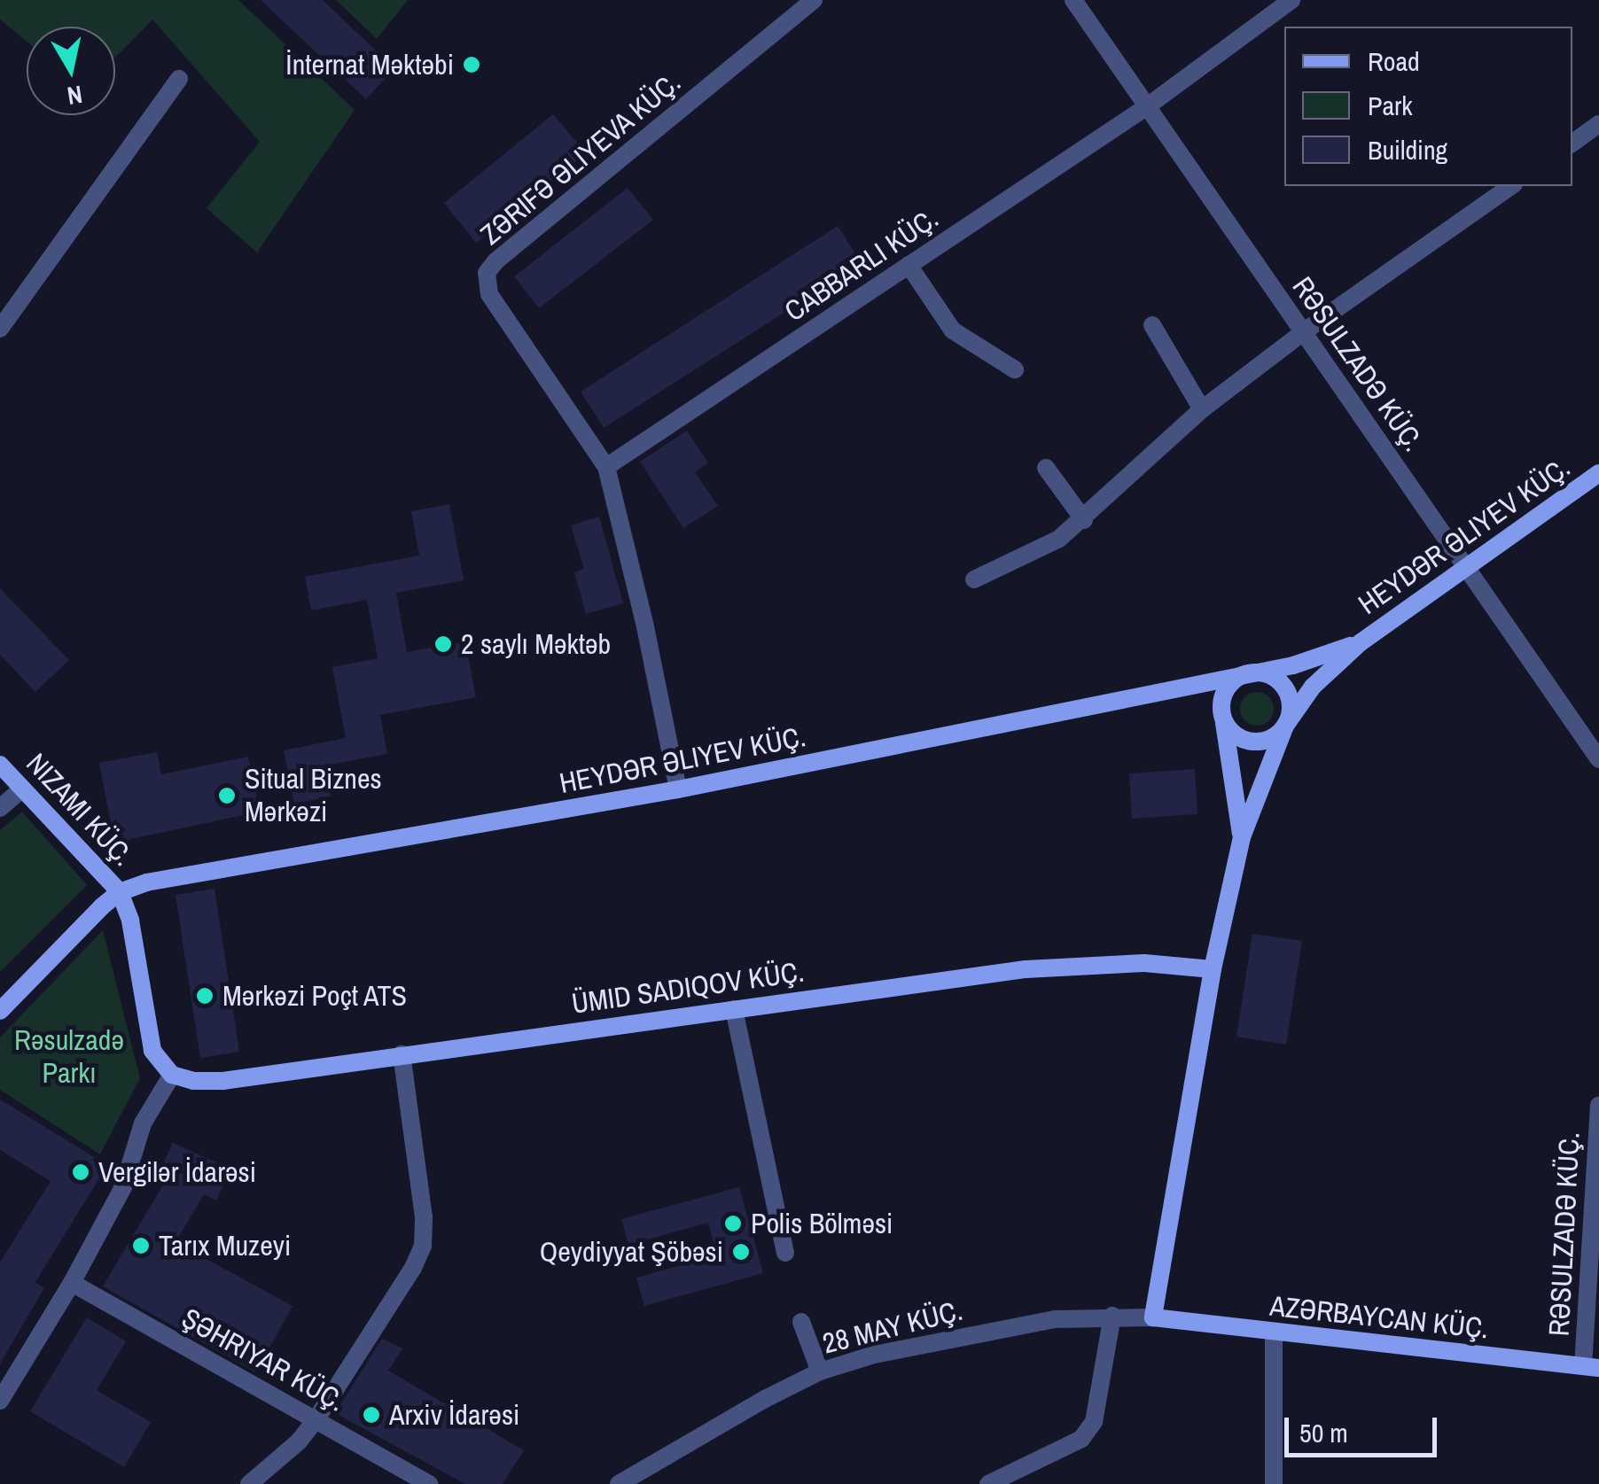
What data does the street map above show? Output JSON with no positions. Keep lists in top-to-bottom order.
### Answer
{
  "streets": {
    "main road": ["HEYDƏR ƏLIYEV KÜÇ.", "NIZAMI KÜÇ.", "AZƏRBAYCAN KÜÇ."],
    "street": [
      "ZƏRIFƏ ƏLIYEVA KÜÇ.",
      "RƏSULZADƏ KÜÇ.",
      "28 MAY KÜÇ.",
      "ŞƏHRIYAR KÜÇ."
    ]
  },
  "crossings": [
    ["ZƏRIFƏ ƏLIYEVA KÜÇ.", "HEYDƏR ƏLIYEV KÜÇ."],
    ["RƏSULZADƏ KÜÇ.", "HEYDƏR ƏLIYEV KÜÇ."],
    ["RƏSULZADƏ KÜÇ.", "AZƏRBAYCAN KÜÇ."],
    ["HEYDƏR ƏLIYEV KÜÇ.", "NIZAMI KÜÇ."],
    ["AZƏRBAYCAN KÜÇ.", "28 MAY KÜÇ."]
  ],
  "parks": ["Rəsulzadə Parkı"],
  "places": [
    "İnternat Məktəbi",
    "2 saylı Məktəb",
    "Situal Biznes Mərkəzi",
    "Mərkəzi Poçt ATS",
    "Vergilər İdarəsi",
    "Polis Bölməsi",
    "Tarıx Muzeyi",
    "Qeydiyyat Şöbəsi",
    "Arxiv İdarəsi"
  ],
  "legend": ["Road", "Park", "Building"],
  "scale_bar": "50 m",
  "north": "bottom"
}
